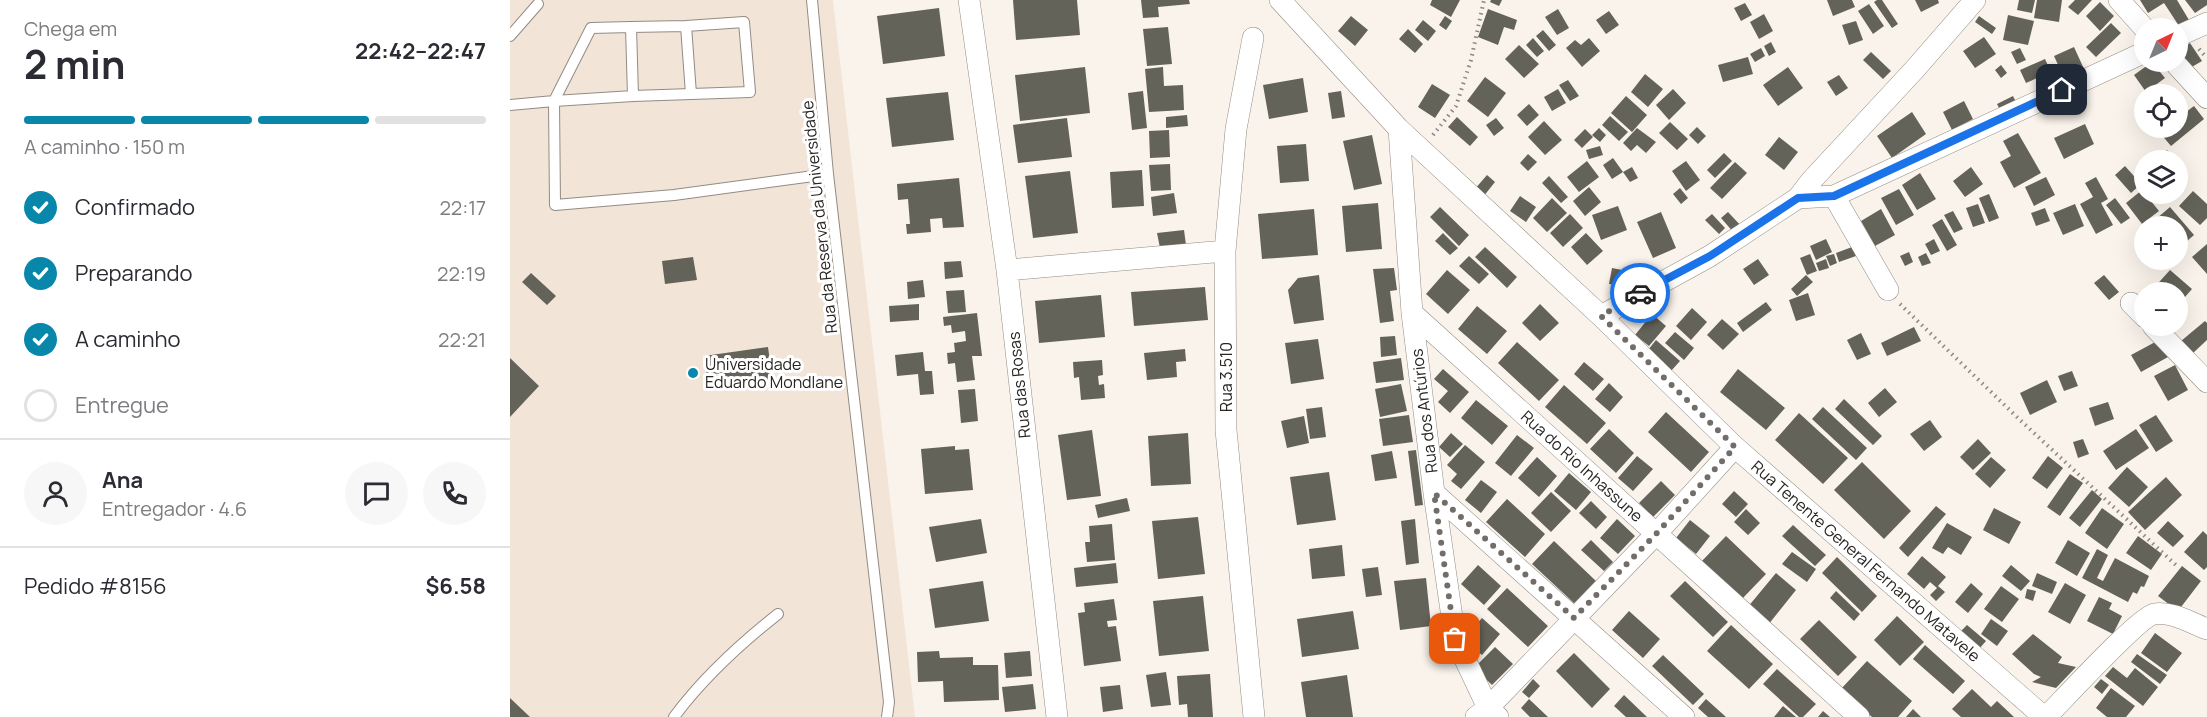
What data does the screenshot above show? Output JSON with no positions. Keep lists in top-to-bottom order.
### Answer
{
  "streets": {
    "street": [
      "Rua 3.510",
      "Rua das Rosas",
      "Rua dos Antúrios",
      "Rua do Rio Inhassune",
      "Rua Tenente General Fernando Matavele"
    ],
    "lane": ["Rua da Reserva da Universidade"]
  },
  "crossings": [
    ["Rua dos Antúrios", "Rua do Rio Inhassune"],
    ["Rua dos Antúrios", "Rua Tenente General Fernando Matavele"]
  ],
  "places": ["Universidade Eduardo Mondlane"],
  "north": "top right",
  "page": {
    "heading": ["2 min", "Chega em", "22:42–22:47"],
    "panel": [
      "Ana",
      "Entregador · 4.6",
      "Pedido #8156",
      "$6.58"
    ],
    "map_buttons": ["+", "−"],
    "bar": "A caminho · 150 m",
    "list": [
      ["Confirmado", "22:17"],
      ["Preparando", "22:19"],
      ["A caminho", "22:21"],
      "Entregue"
    ]
  }
}
